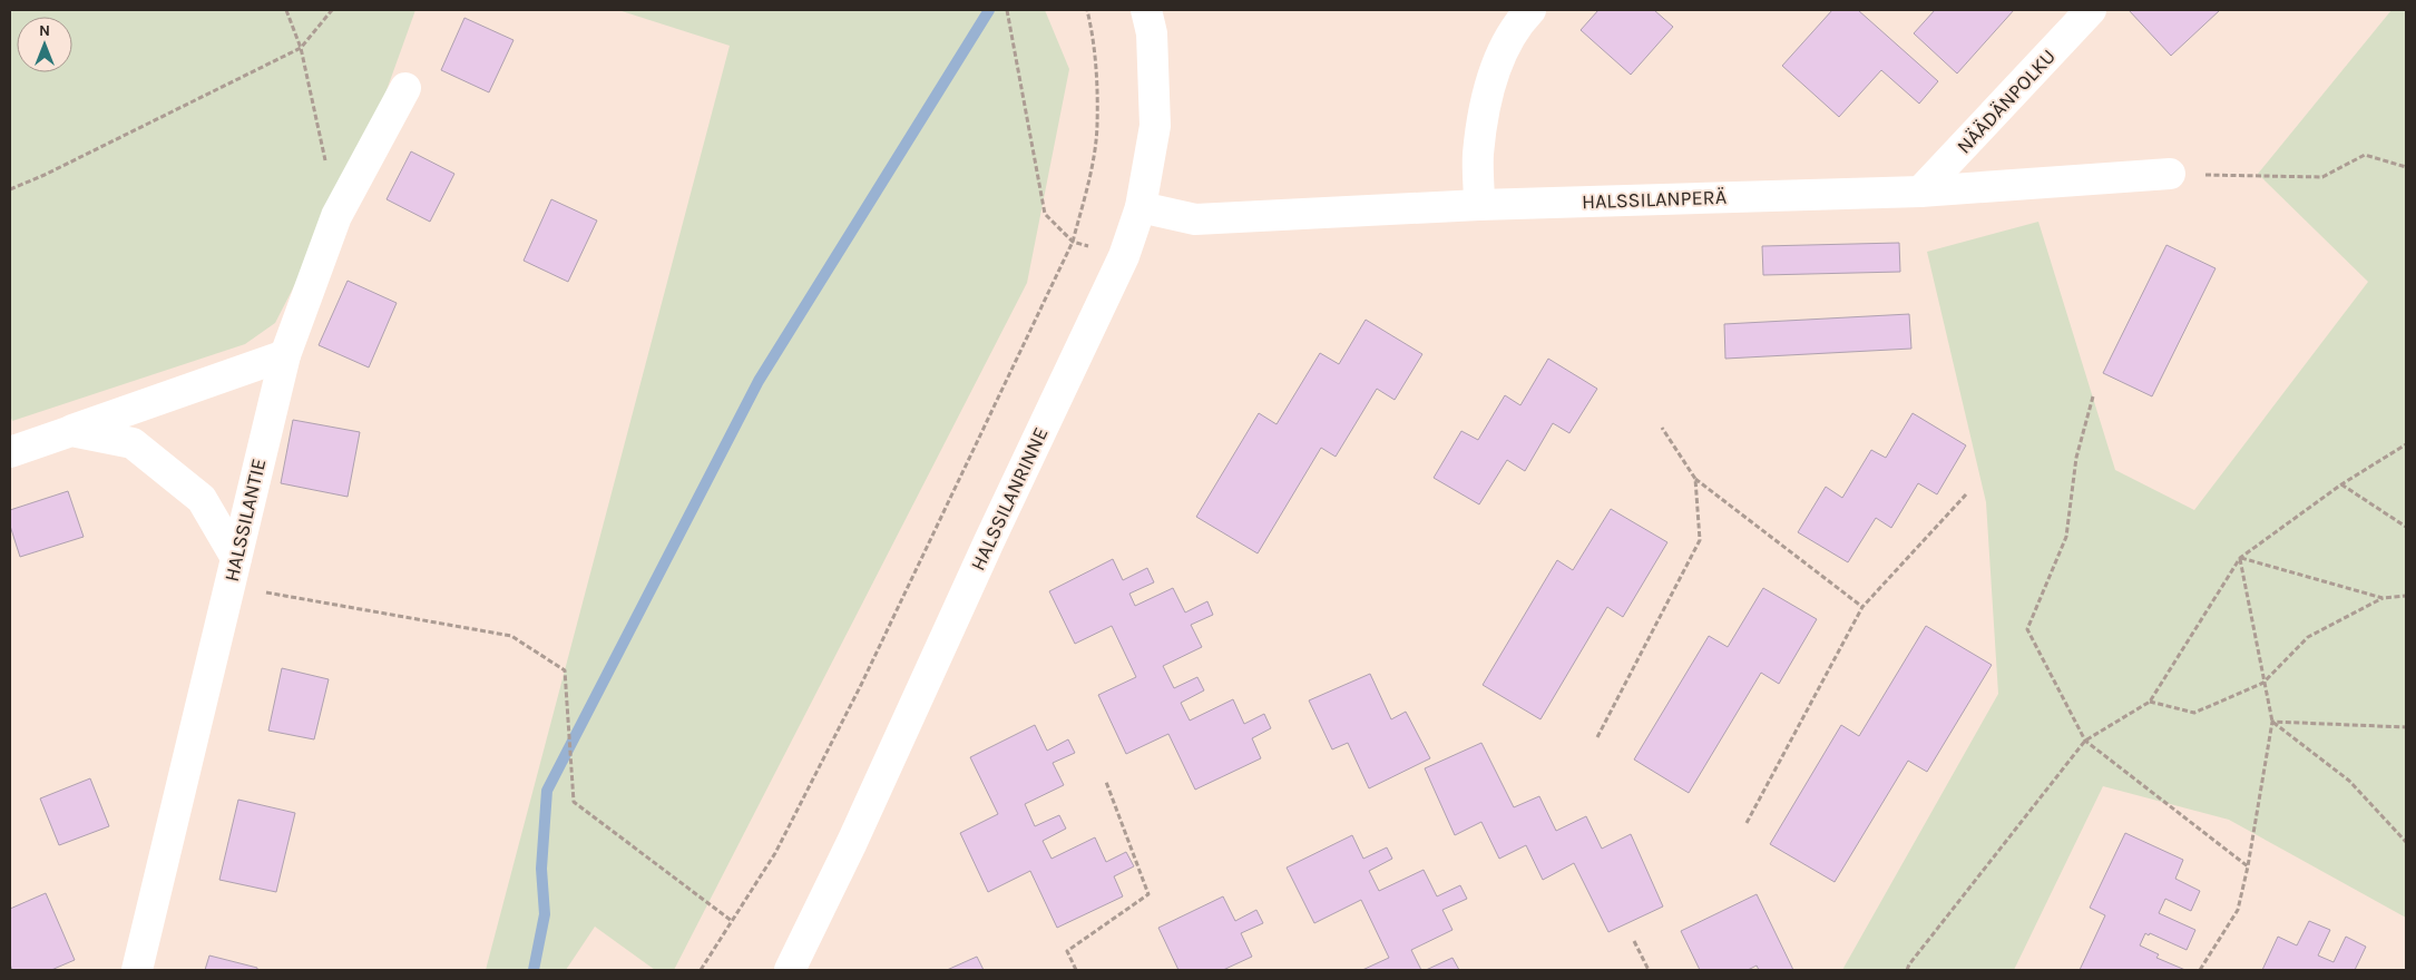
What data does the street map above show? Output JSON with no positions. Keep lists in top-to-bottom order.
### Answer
{
  "streets": {
    "street": [
      "NÄÄDÄNPOLKU",
      "HALSSILANPERÄ",
      "HALSSILANRINNE",
      "HALSSILANTIE"
    ]
  },
  "crossings": [
    ["NÄÄDÄNPOLKU", "HALSSILANPERÄ"],
    ["HALSSILANPERÄ", "HALSSILANRINNE"]
  ],
  "north": "top"
}
